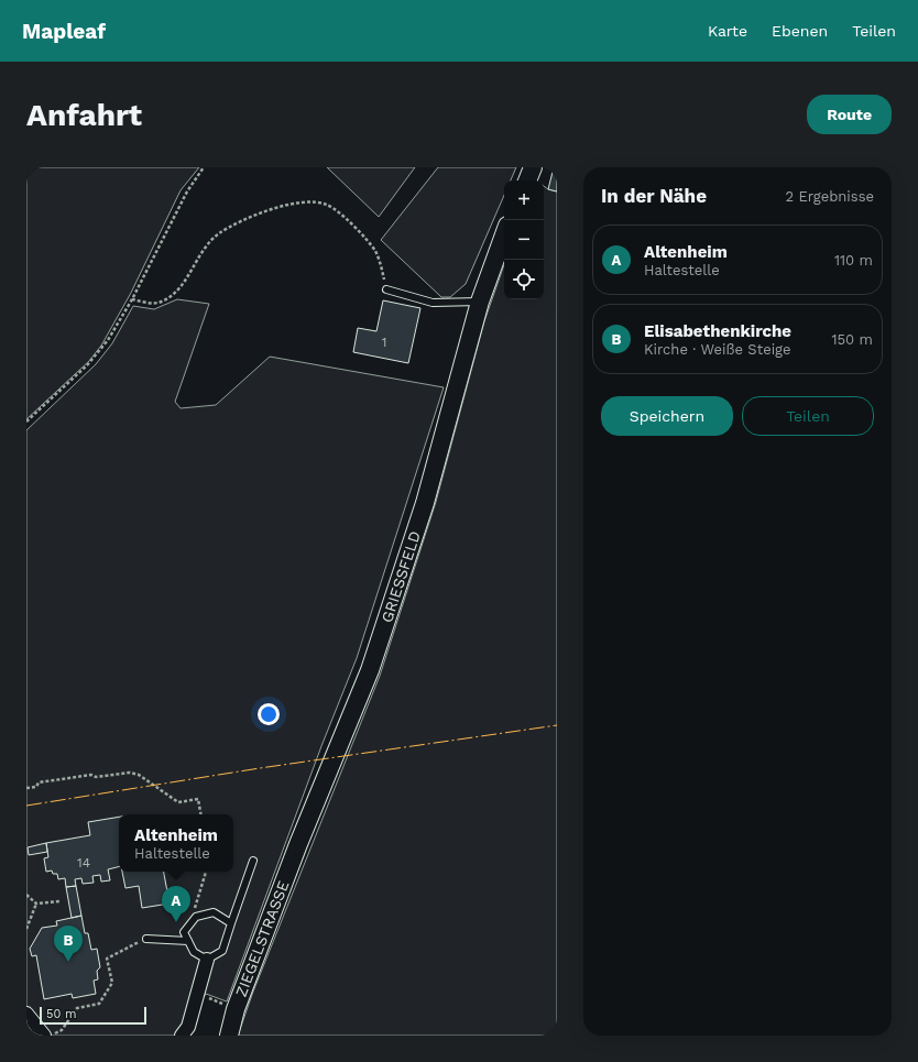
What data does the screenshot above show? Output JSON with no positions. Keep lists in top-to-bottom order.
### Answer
{
  "streets": {
    "main road": ["GRIESSFELD", "ZIEGELSTRASSE"]
  },
  "crossings": [
    ["GRIESSFELD", "ZIEGELSTRASSE"]
  ],
  "house_numbers": ["1", "14"],
  "scale_bar": "50 m",
  "page": {
    "header": "Mapleaf",
    "nav": ["Karte", "Ebenen", "Teilen"],
    "buttons": [
      "Route",
      ["Speichern", "Teilen"]
    ],
    "title": "Anfahrt",
    "heading": ["In der Nähe", "2 Ergebnisse"],
    "map_buttons": ["+", "−"],
    "list": [
      {
        "mark": "A",
        "name": "Altenheim",
        "note": "Haltestelle",
        "value": "110 m"
      },
      {
        "mark": "B",
        "name": "Elisabethenkirche",
        "note": "Kirche · Weiße Steige",
        "value": "150 m"
      }
    ],
    "popup": ["Altenheim", "Haltestelle"],
    "pins": ["A", "B"],
    "scale": "50 m"
  }
}
